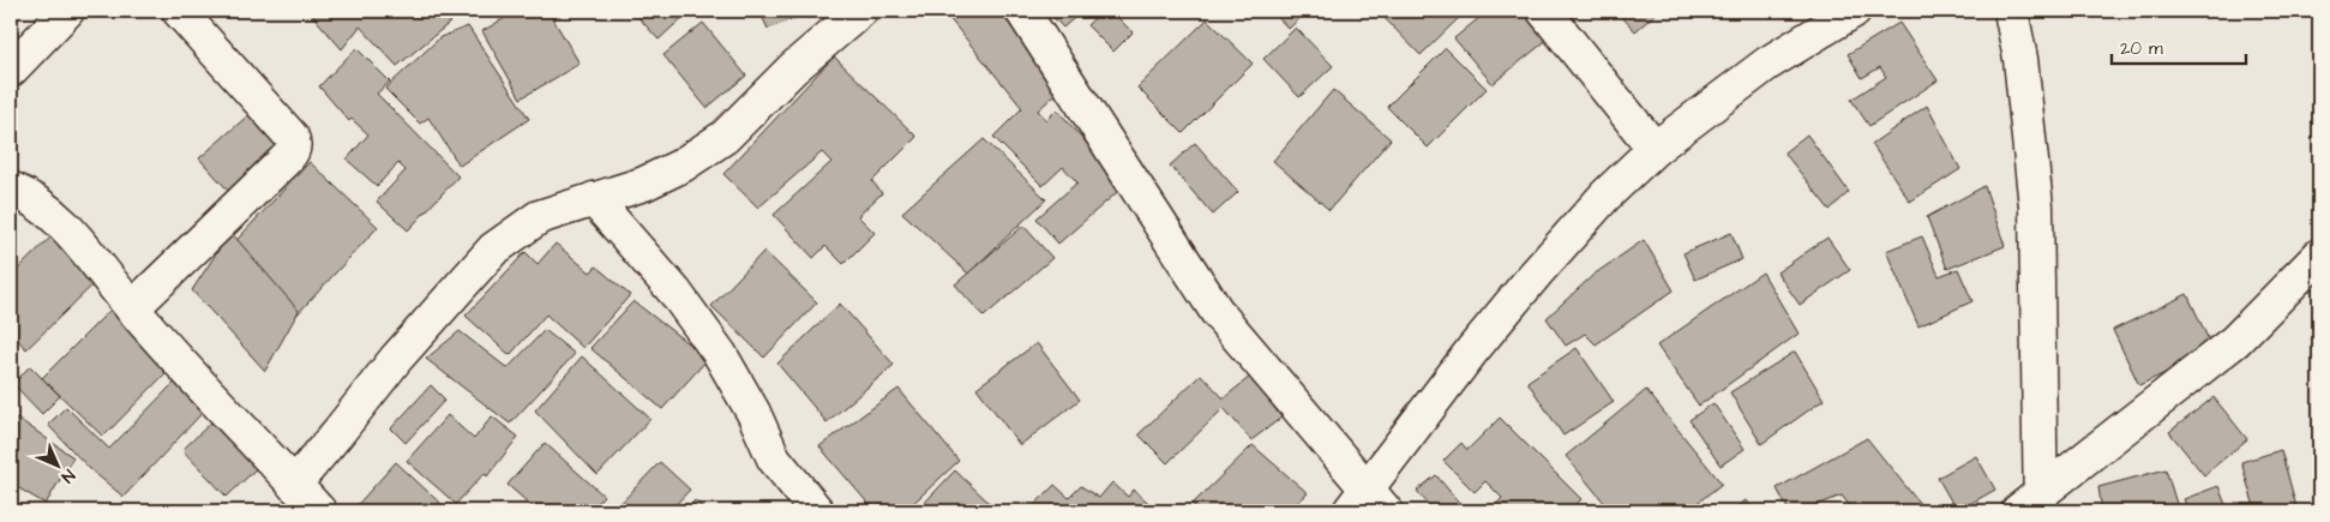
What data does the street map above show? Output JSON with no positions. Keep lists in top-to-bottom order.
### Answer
{
  "scale_bar": "20 m",
  "north": "bottom right"
}
